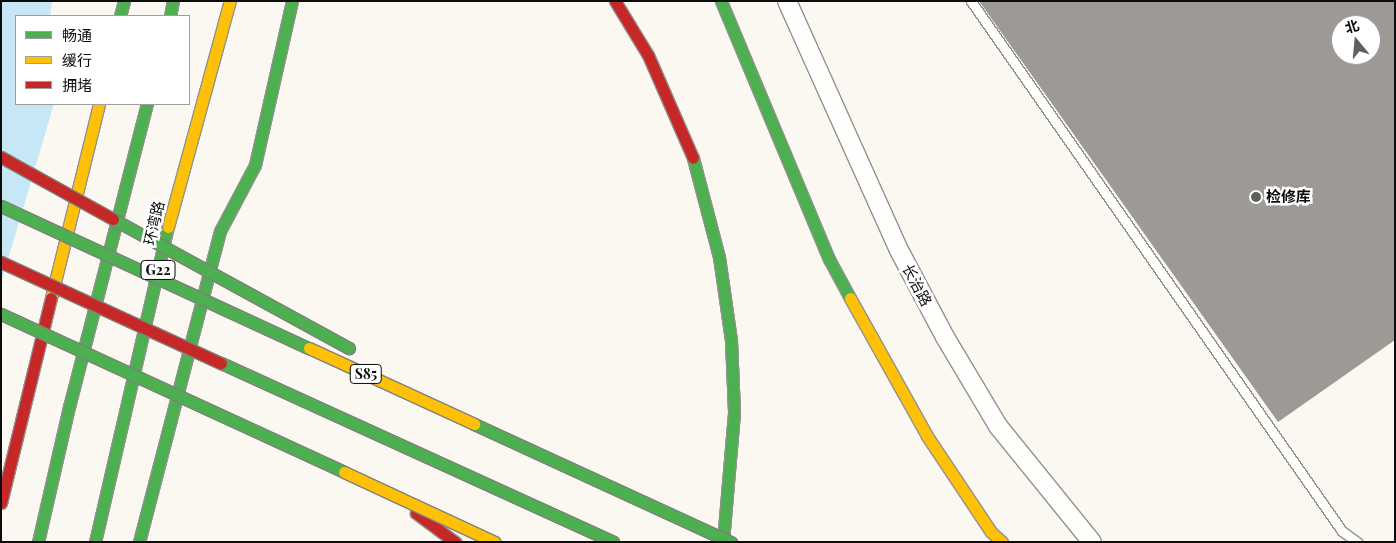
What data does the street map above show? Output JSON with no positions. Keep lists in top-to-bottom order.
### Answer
{
  "streets": {
    "highway": ["环湾路", "G22", "S85"],
    "street": ["长治路"]
  },
  "places": ["检修库"],
  "legend": ["畅通", "缓行", "拥堵"],
  "north": "top"
}
